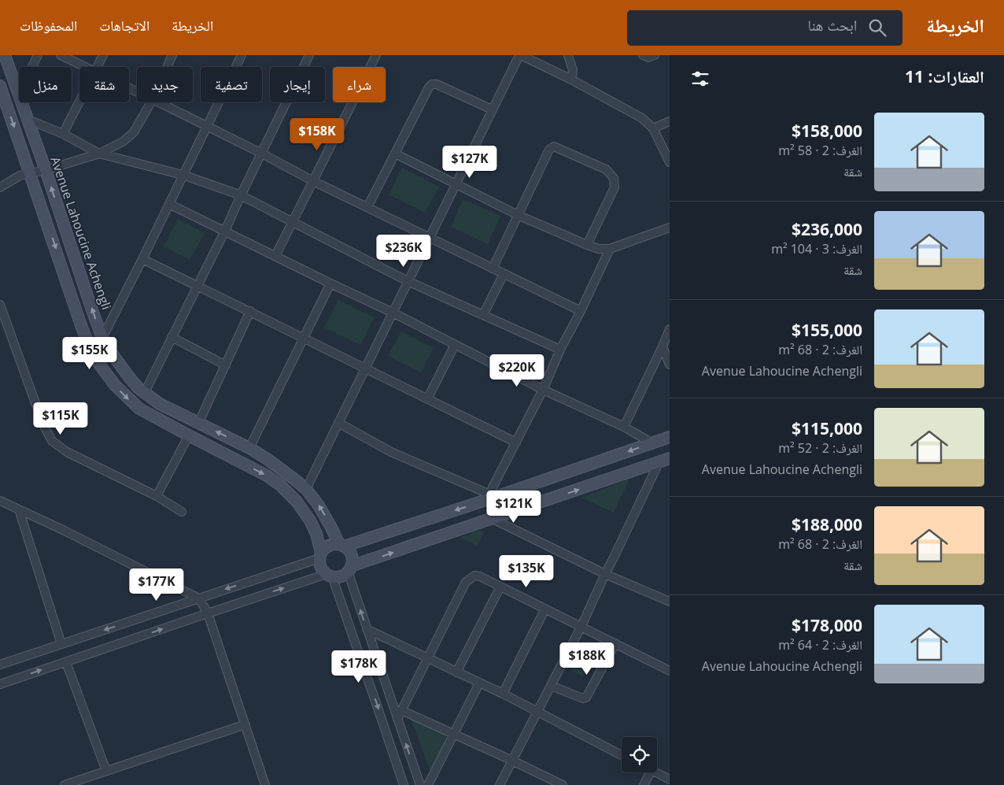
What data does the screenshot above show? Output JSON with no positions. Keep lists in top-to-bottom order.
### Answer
{
  "streets": {
    "street": ["Avenue Lahoucine Achengli"]
  },
  "page": {
    "header": "الخريطة",
    "search": "ابحث هنا",
    "nav": ["الخريطة", "الاتجاهات", "المحفوظات"],
    "heading": "العقارات: 11",
    "chip": [
      "شراء",
      "إيجار",
      "تصفية",
      "جديد",
      "شقة",
      "منزل"
    ],
    "list": [
      {
        "name": "$158,000",
        "note": "الغرف: 2 · 58 m² · شقة"
      },
      {
        "name": "$236,000",
        "note": "الغرف: 3 · 104 m² · شقة"
      },
      {
        "name": "$155,000",
        "note": "الغرف: 2 · 68 m² · Avenue Lahoucine Achengli"
      },
      {
        "name": "$115,000",
        "note": "الغرف: 2 · 52 m² · Avenue Lahoucine Achengli"
      },
      {
        "name": "$188,000",
        "note": "الغرف: 2 · 68 m² · شقة"
      },
      {
        "name": "$178,000",
        "note": "الغرف: 2 · 64 m² · Avenue Lahoucine Achengli"
      }
    ],
    "price": [
      "$158K",
      "$127K",
      "$236K",
      "$155K",
      "$220K",
      "$115K",
      "$121K",
      "$135K",
      "$177K",
      "$188K",
      "$178K"
    ]
  }
}
